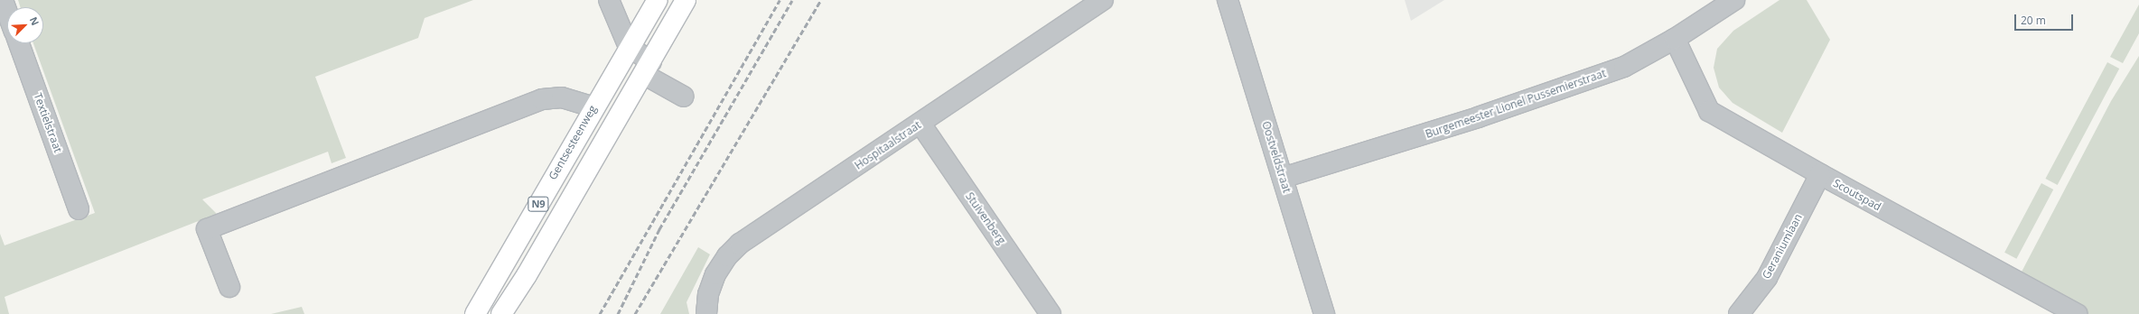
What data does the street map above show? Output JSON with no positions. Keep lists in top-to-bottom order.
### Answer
{
  "streets": {
    "main road": ["Gentsesteenweg", "N9"],
    "street": [
      "Burgemeester Lionel Pussemierstraat",
      "Textielstraat",
      "Hospitaalstraat",
      "Oostveldstraat",
      "Scoutspad",
      "Stuivenberg",
      "Geraniumlaan"
    ]
  },
  "crossings": [
    ["Burgemeester Lionel Pussemierstraat", "Oostveldstraat"],
    ["Burgemeester Lionel Pussemierstraat", "Scoutspad"],
    ["Gentsesteenweg", "N9"],
    ["Hospitaalstraat", "Stuivenberg"],
    ["Scoutspad", "Geraniumlaan"]
  ],
  "scale_bar": "20 m",
  "north": "top right"
}
